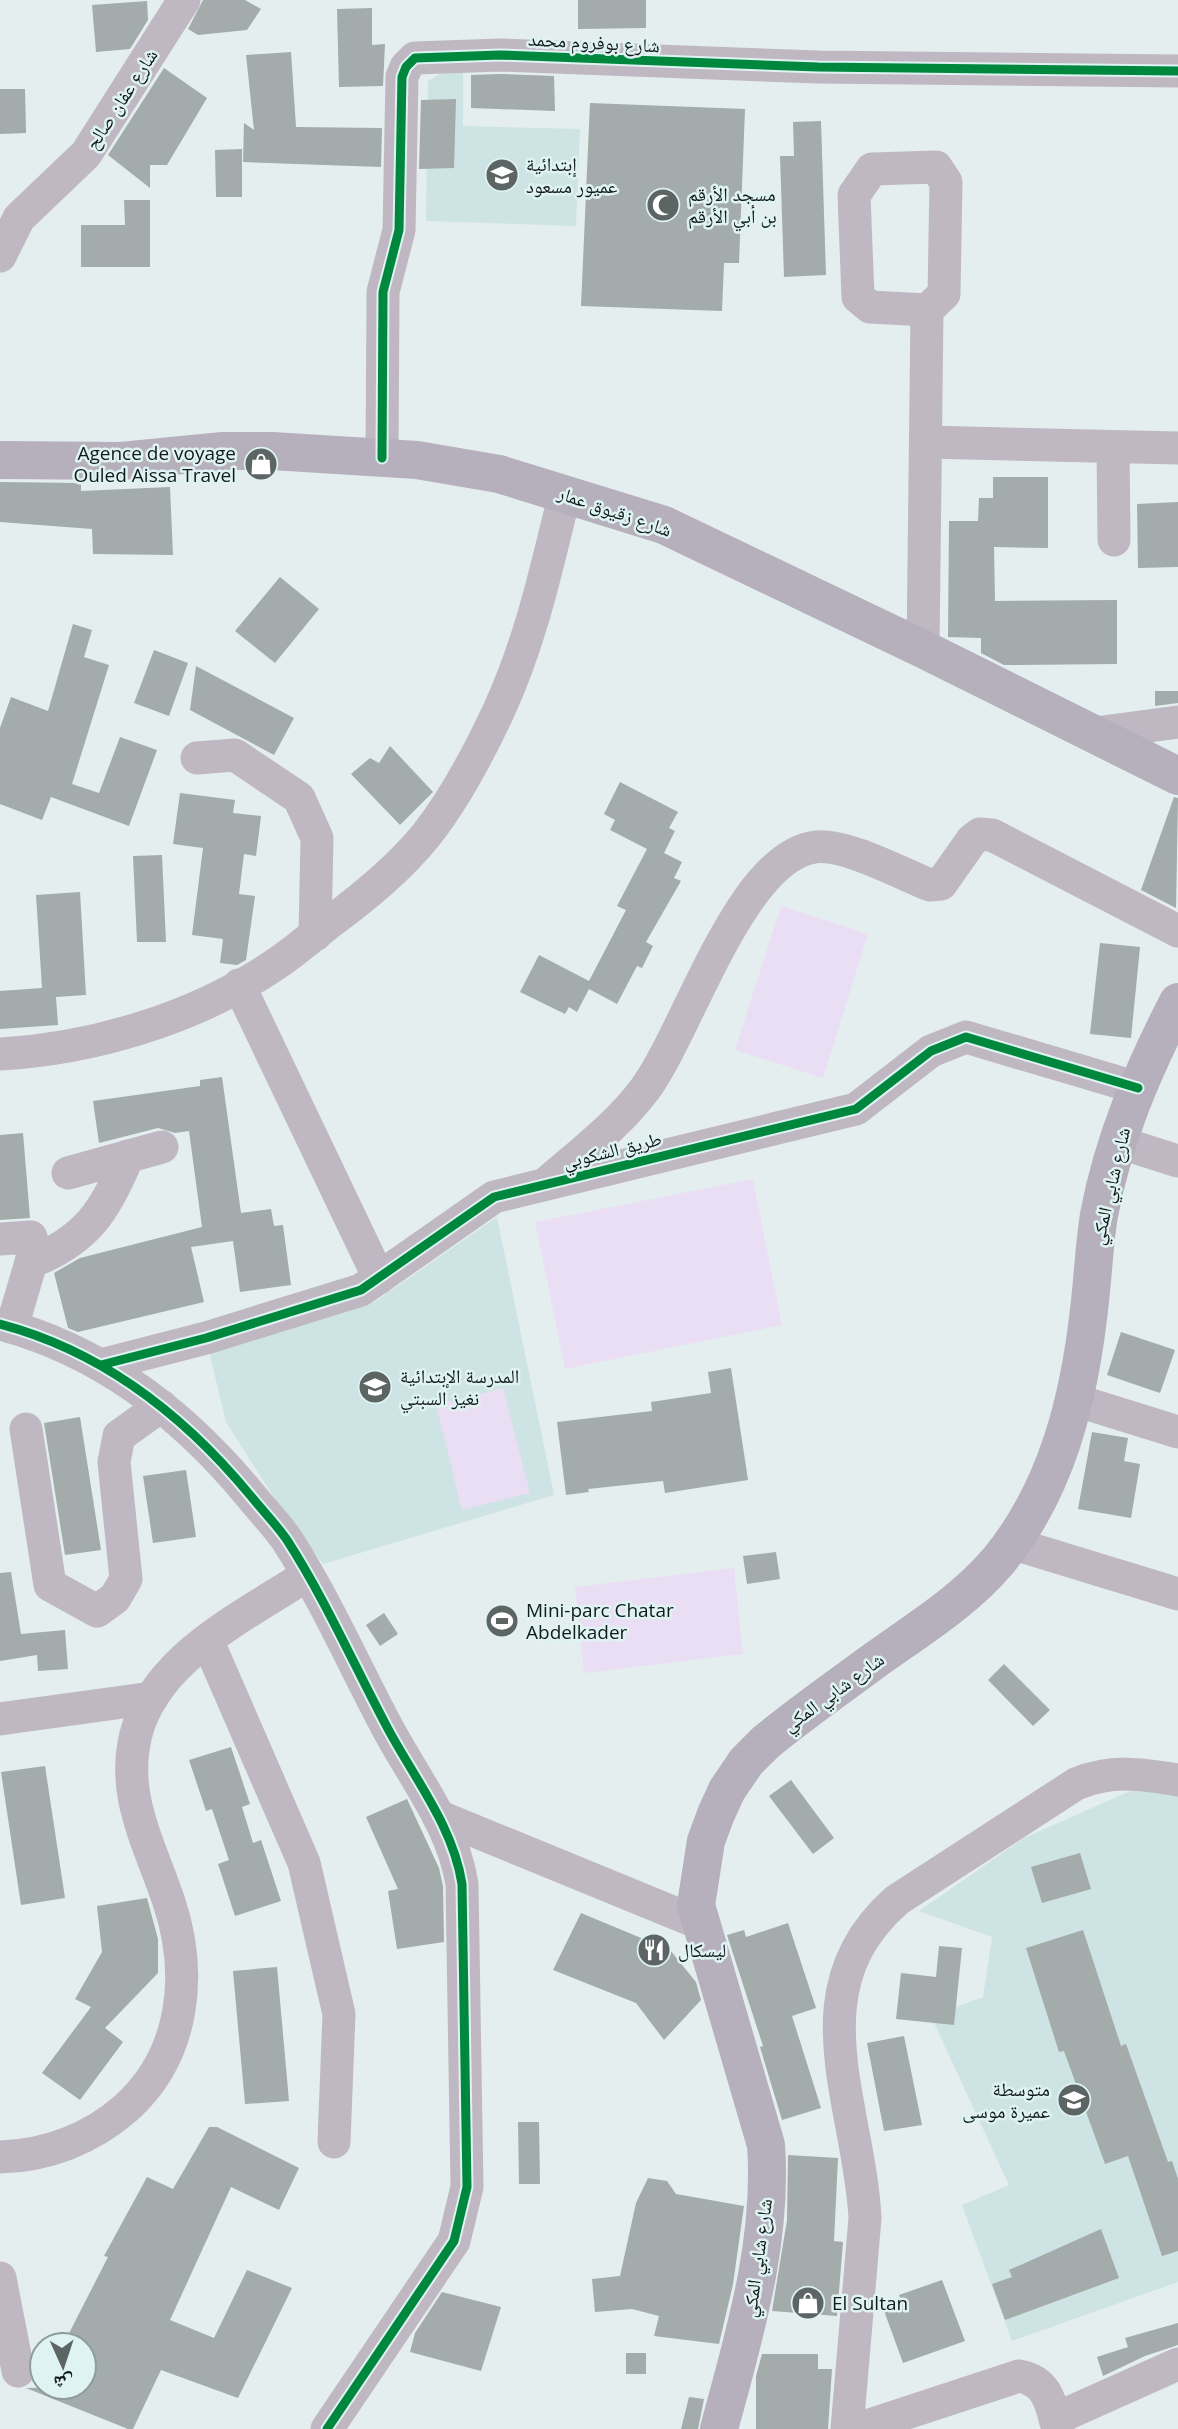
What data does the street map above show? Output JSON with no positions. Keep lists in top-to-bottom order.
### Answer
{
  "streets": {
    "main road": ["شارع زقيوق عمار", "شارع شابي المكي"],
    "street": ["شارع بوفروم محمد", "شارع عفان صالح", "طريق الشكوبي"]
  },
  "crossings": [
    ["شارع بوفروم محمد", "شارع زقيوق عمار"],
    ["طريق الشكوبي", "شارع شابي المكي"]
  ],
  "places": {
    "school or university": ["إبتدائية عميور مسعود", "المدرسة الإبتدائية نغيز السبتي", "متوسطة عميرة موسى"],
    "mosque": ["مسجد الأرقم بن أبي الأرقم"],
    "shop": ["Agence de voyage Ouled Aissa Travel", "El Sultan"],
    "sports": ["Mini-parc Chatar Abdelkader"],
    "restaurant": ["ليسكال"]
  },
  "north": "bottom"
}
